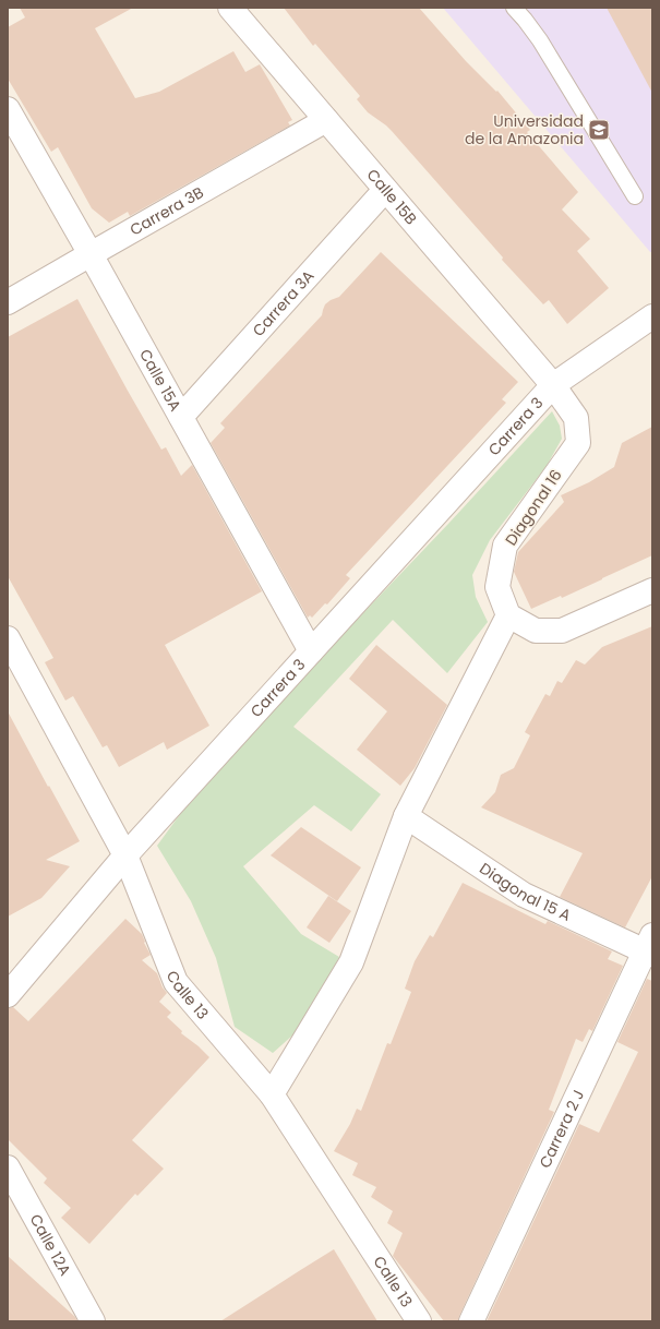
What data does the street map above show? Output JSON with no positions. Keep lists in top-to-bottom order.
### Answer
{
  "streets": {
    "street": [
      "Calle 15B",
      "Carrera 3B",
      "Carrera 3A",
      "Calle 15A",
      "Carrera 3",
      "Diagonal 16",
      "Diagonal 15 A",
      "Calle 13",
      "Carrera 2 J",
      "Calle 12A"
    ]
  },
  "crossings": [
    ["Calle 15B", "Carrera 3B"],
    ["Calle 15B", "Carrera 3A"],
    ["Calle 15B", "Carrera 3"],
    ["Calle 15B", "Diagonal 16"],
    ["Carrera 3B", "Calle 15A"],
    ["Carrera 3A", "Calle 15A"],
    ["Calle 15A", "Carrera 3"],
    ["Carrera 3", "Diagonal 16"],
    ["Carrera 3", "Calle 13"],
    ["Diagonal 15 A", "Carrera 2 J"]
  ],
  "places": {
    "school or university": ["Universidad de la Amazonia"]
  }
}
